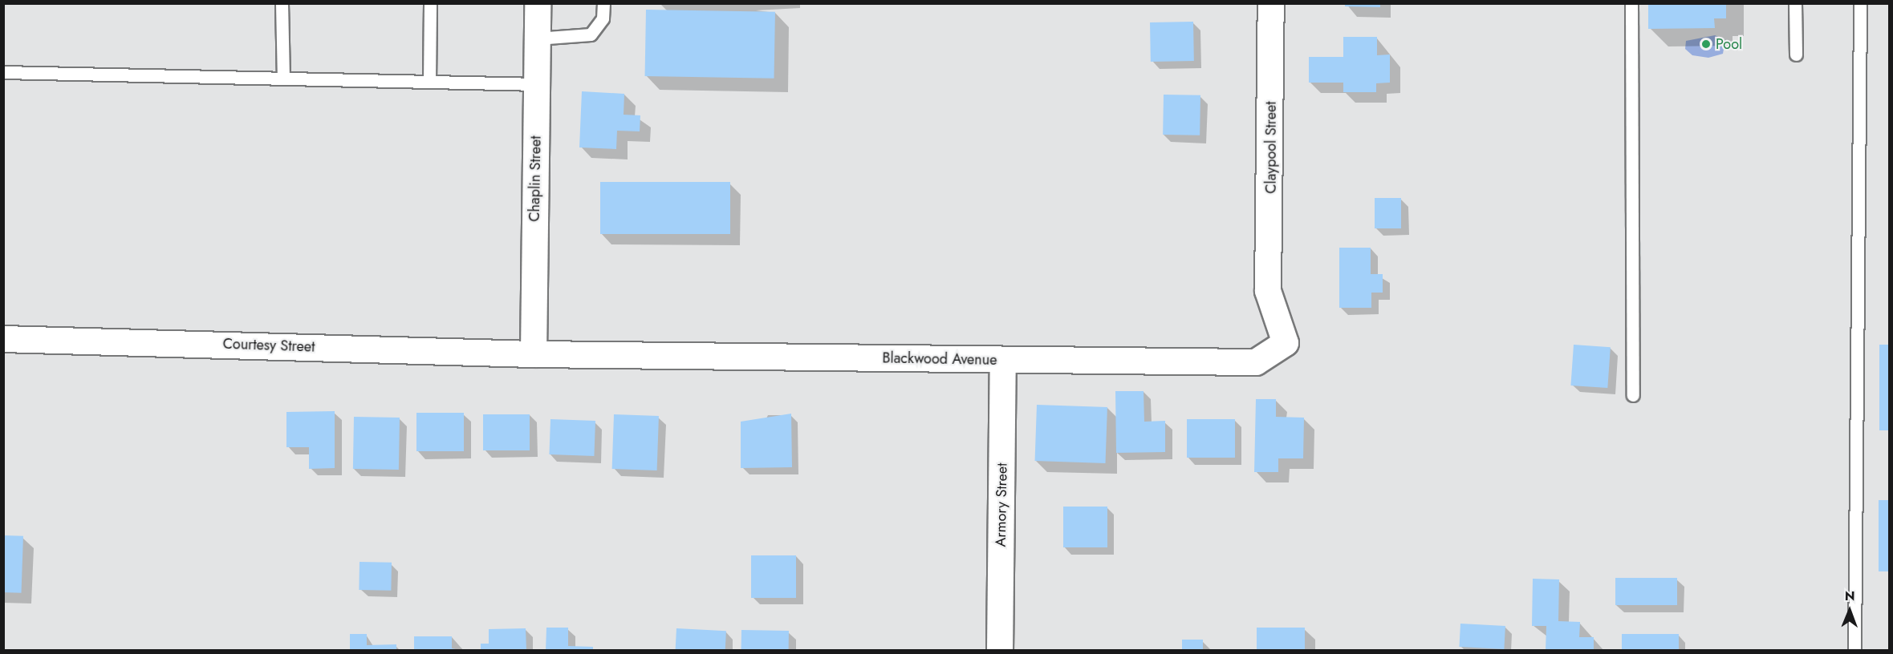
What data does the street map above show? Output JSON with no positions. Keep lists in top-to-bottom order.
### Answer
{
  "streets": {
    "street": [
      "Claypool Street",
      "Chaplin Street",
      "Courtesy Street",
      "Blackwood Avenue",
      "Armory Street"
    ]
  },
  "crossings": [
    ["Claypool Street", "Blackwood Avenue"],
    ["Chaplin Street", "Courtesy Street"],
    ["Chaplin Street", "Blackwood Avenue"],
    ["Courtesy Street", "Blackwood Avenue"],
    ["Blackwood Avenue", "Armory Street"]
  ],
  "places": ["Pool"],
  "north": "top"
}
